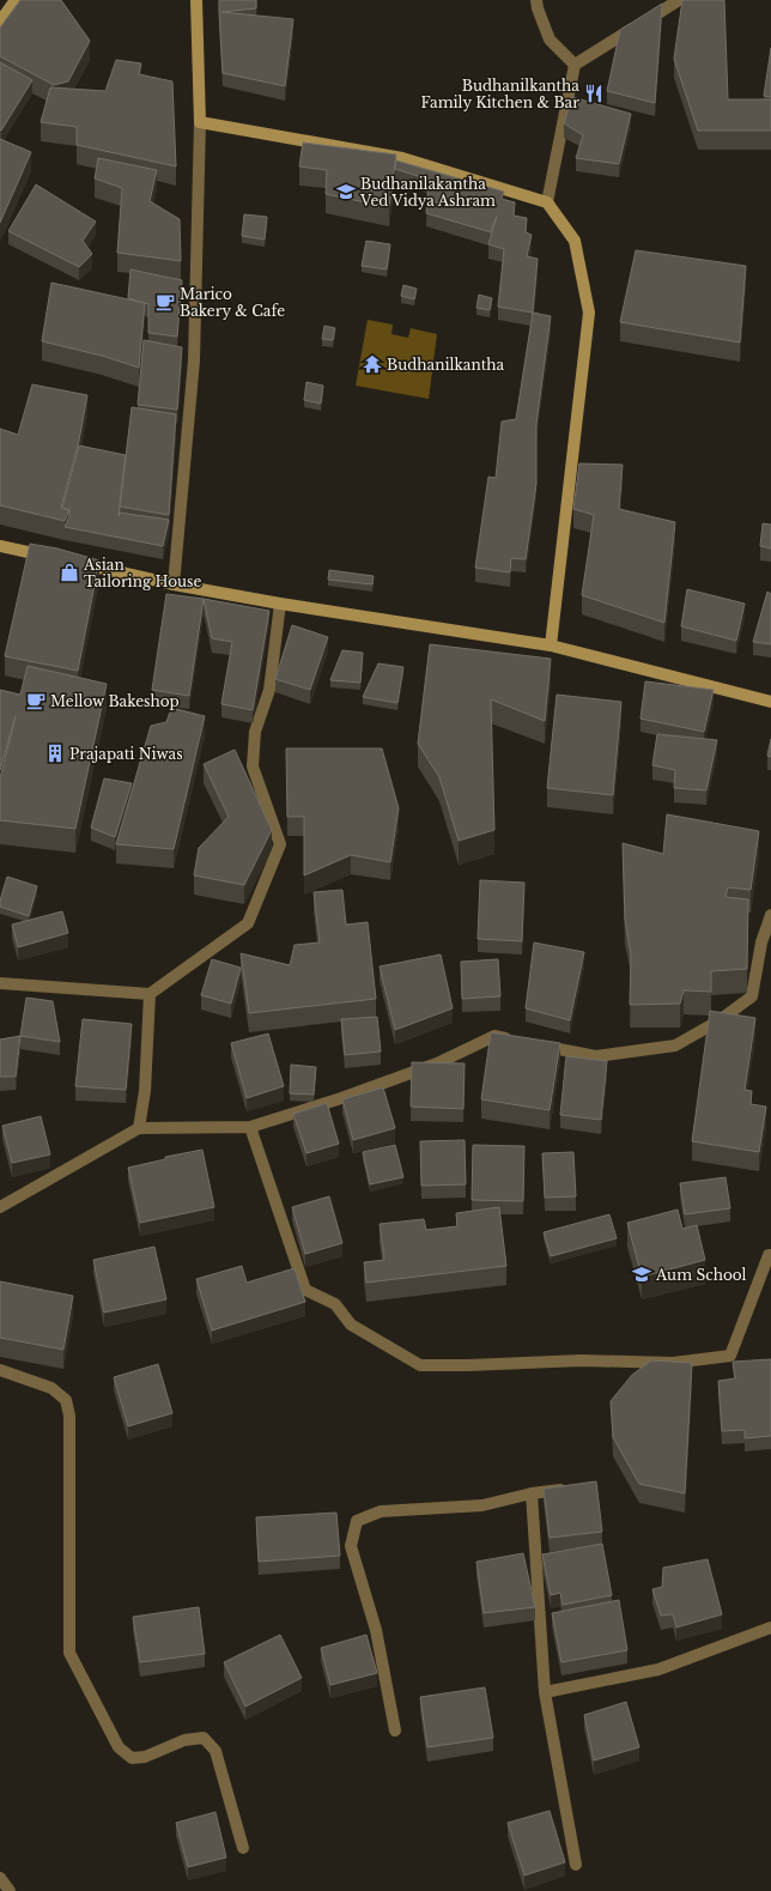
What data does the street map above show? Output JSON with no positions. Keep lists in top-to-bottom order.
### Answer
{
  "places": {
    "restaurant": ["Budhanilkantha Family Kitchen & Bar"],
    "school or university": ["Budhanilakantha Ved Vidya Ashram", "Aum School"],
    "cafe": ["Marico Bakery & Cafe", "Mellow Bakeshop"],
    "temple": ["Budhanilkantha"],
    "shop": ["Asian Tailoring House"],
    "building": ["Prajapati Niwas"]
  }
}
